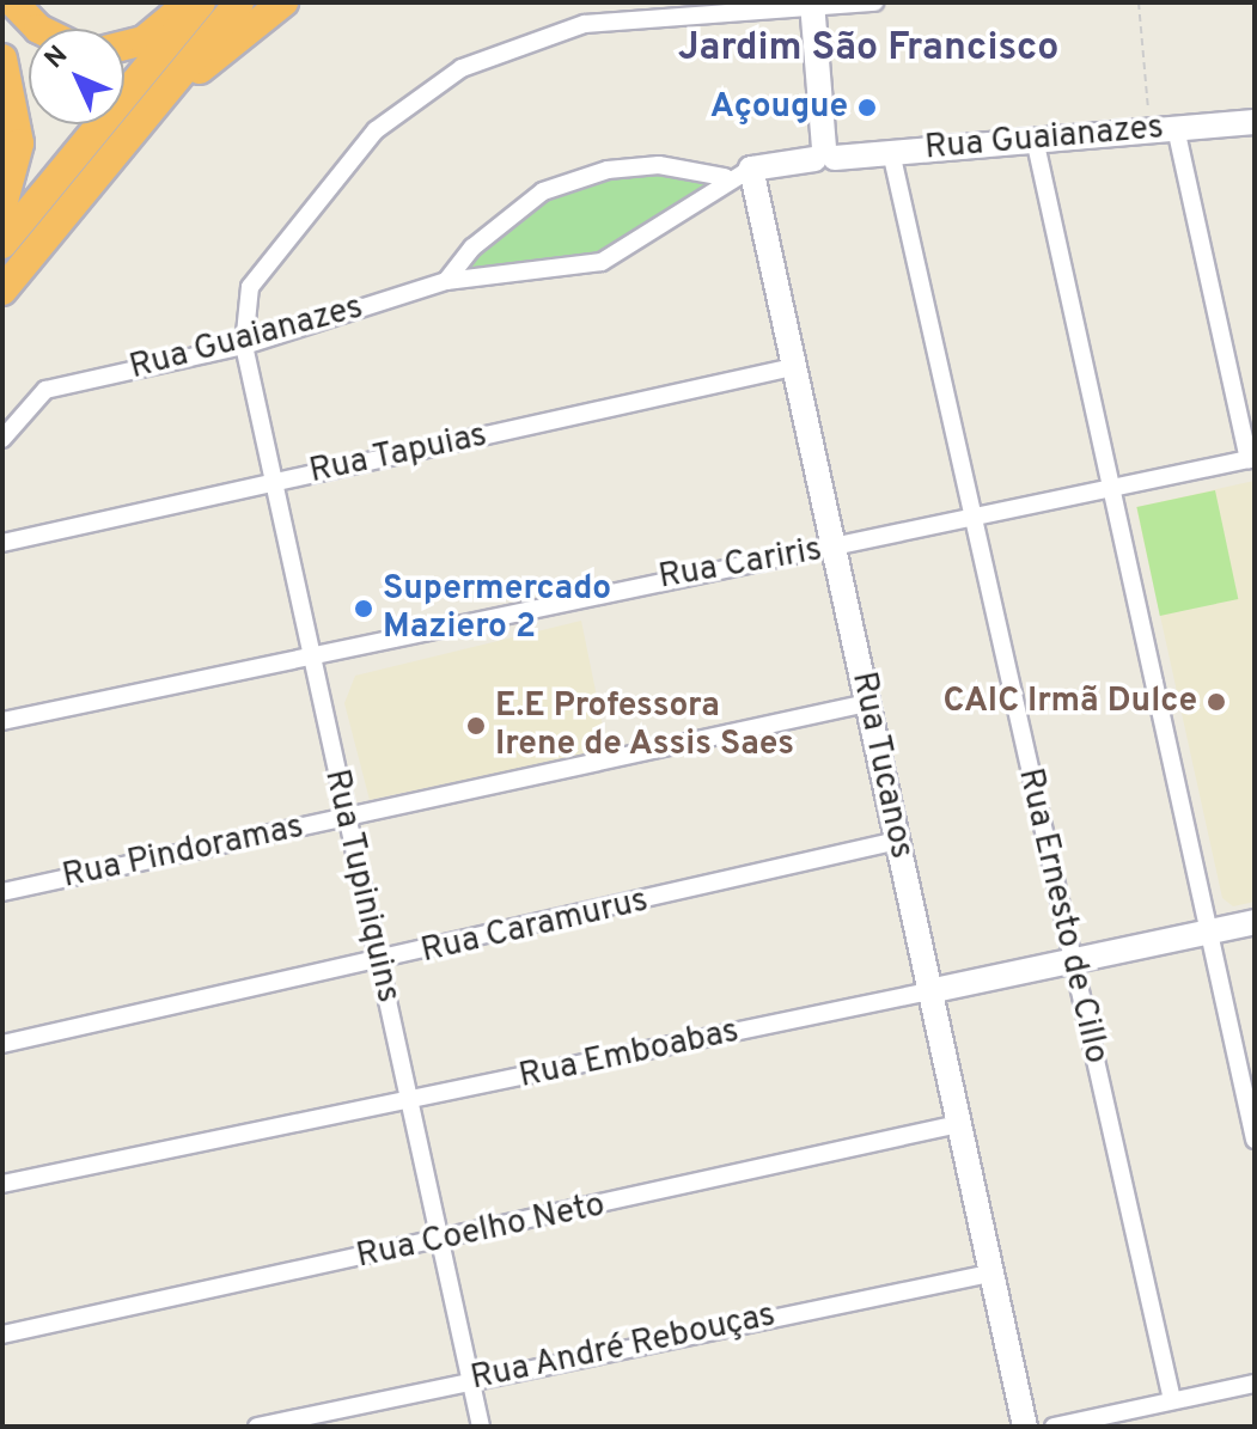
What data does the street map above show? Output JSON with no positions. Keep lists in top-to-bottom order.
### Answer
{
  "streets": {
    "street": [
      "Rua Guaianazes",
      "Rua Tapuias",
      "Rua Cariris",
      "Rua Tucanos",
      "Rua Pindoramas",
      "Rua Tupiniquins",
      "Rua Ernesto de Cillo",
      "Rua Caramurus",
      "Rua Emboabas",
      "Rua Coelho Neto",
      "Rua André Rebouças"
    ]
  },
  "crossings": [
    ["Rua Guaianazes", "Rua Tucanos"],
    ["Rua Guaianazes", "Rua Tupiniquins"],
    ["Rua Guaianazes", "Rua Ernesto de Cillo"],
    ["Rua Tapuias", "Rua Tucanos"],
    ["Rua Tapuias", "Rua Tupiniquins"],
    ["Rua Cariris", "Rua Tucanos"],
    ["Rua Cariris", "Rua Tupiniquins"],
    ["Rua Cariris", "Rua Ernesto de Cillo"],
    ["Rua Tucanos", "Rua Pindoramas"],
    ["Rua Tucanos", "Rua Caramurus"],
    ["Rua Tucanos", "Rua Emboabas"],
    ["Rua Tucanos", "Rua Coelho Neto"],
    ["Rua Tucanos", "Rua André Rebouças"],
    ["Rua Pindoramas", "Rua Tupiniquins"],
    ["Rua Tupiniquins", "Rua Caramurus"],
    ["Rua Tupiniquins", "Rua Emboabas"],
    ["Rua Tupiniquins", "Rua Coelho Neto"],
    ["Rua Tupiniquins", "Rua André Rebouças"],
    ["Rua Ernesto de Cillo", "Rua Emboabas"]
  ],
  "districts": ["Jardim São Francisco"],
  "places": [
    "Açougue",
    "Supermercado Maziero 2",
    "CAIC Irmã Dulce",
    "E.E Professora Irene de Assis Saes"
  ],
  "north": "top left"
}
